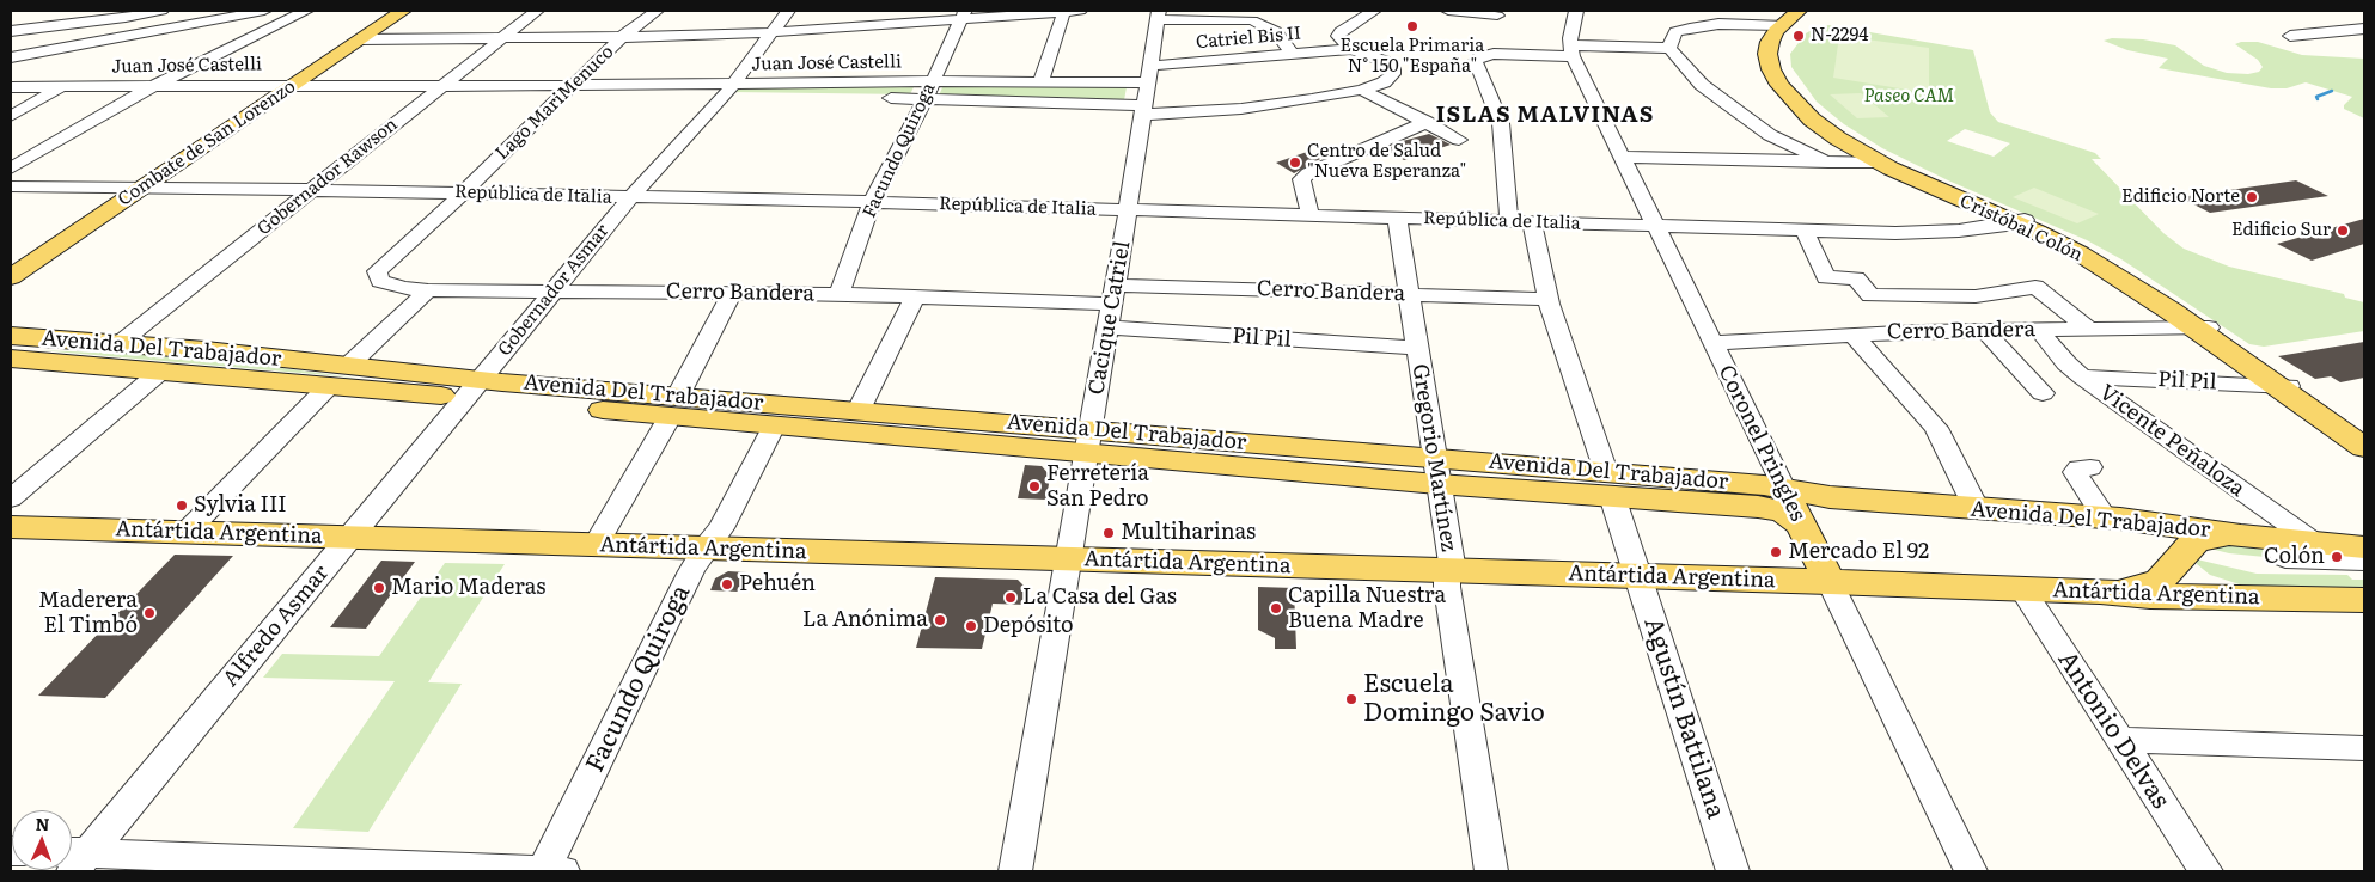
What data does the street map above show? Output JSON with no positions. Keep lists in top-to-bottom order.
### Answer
{
  "streets": {
    "main road": [
      "Combate de San Lorenzo",
      "Cristóbal Colón",
      "Avenida Del Trabajador",
      "Coronel Pringles",
      "Antártida Argentina"
    ],
    "street": [
      "Catriel Bis II",
      "Juan José Castelli",
      "Lago MariMenuco",
      "Facundo Quiroga",
      "Gobernador Rawson",
      "República de Italia",
      "Gobernador Asmar",
      "Cerro Bandera",
      "Cacique Catriel",
      "Pil Pil",
      "Vicente Peñaloza",
      "Gregorio Martínez",
      "Alfredo Asmar",
      "Agustín Battilana",
      "Antonio Delvas"
    ]
  },
  "crossings": [
    ["Catriel Bis II", "Juan José Castelli"],
    ["Catriel Bis II", "Cacique Catriel"],
    ["Juan José Castelli", "Lago MariMenuco"],
    ["Juan José Castelli", "Combate de San Lorenzo"],
    ["Juan José Castelli", "Facundo Quiroga"],
    ["Juan José Castelli", "Gobernador Rawson"],
    ["Juan José Castelli", "Gobernador Asmar"],
    ["Juan José Castelli", "Cacique Catriel"],
    ["Lago MariMenuco", "República de Italia"],
    ["Lago MariMenuco", "Cerro Bandera"],
    ["Combate de San Lorenzo", "República de Italia"],
    ["Facundo Quiroga", "República de Italia"],
    ["Facundo Quiroga", "Cerro Bandera"],
    ["Facundo Quiroga", "Avenida Del Trabajador"],
    ["Facundo Quiroga", "Antártida Argentina"],
    ["Gobernador Rawson", "República de Italia"],
    ["Gobernador Rawson", "Avenida Del Trabajador"],
    ["República de Italia", "Cristóbal Colón"],
    ["República de Italia", "Gobernador Asmar"],
    ["República de Italia", "Cacique Catriel"],
    ["República de Italia", "Coronel Pringles"],
    ["República de Italia", "Gregorio Martínez"],
    ["República de Italia", "Agustín Battilana"],
    ["Cristóbal Colón", "Cerro Bandera"],
    ["Cristóbal Colón", "Pil Pil"],
    ["Gobernador Asmar", "Cerro Bandera"],
    ["Gobernador Asmar", "Avenida Del Trabajador"],
    ["Gobernador Asmar", "Alfredo Asmar"],
    ["Cerro Bandera", "Cacique Catriel"],
    ["Cerro Bandera", "Vicente Peñaloza"],
    ["Cerro Bandera", "Coronel Pringles"],
    ["Cerro Bandera", "Gregorio Martínez"],
    ["Cerro Bandera", "Agustín Battilana"],
    ["Cacique Catriel", "Pil Pil"],
    ["Cacique Catriel", "Avenida Del Trabajador"],
    ["Cacique Catriel", "Antártida Argentina"],
    ["Pil Pil", "Vicente Peñaloza"],
    ["Pil Pil", "Gregorio Martínez"],
    ["Avenida Del Trabajador", "Coronel Pringles"],
    ["Avenida Del Trabajador", "Gregorio Martínez"],
    ["Avenida Del Trabajador", "Alfredo Asmar"],
    ["Avenida Del Trabajador", "Agustín Battilana"],
    ["Coronel Pringles", "Antártida Argentina"],
    ["Gregorio Martínez", "Antártida Argentina"],
    ["Antártida Argentina", "Alfredo Asmar"],
    ["Antártida Argentina", "Agustín Battilana"],
    ["Antártida Argentina", "Antonio Delvas"]
  ],
  "districts": ["ISLAS MALVINAS"],
  "parks": ["Paseo CAM"],
  "places": [
    "Escuela Primaria N° 150 \"España\"",
    "N-2294",
    "Centro de Salud \"Nueva Esperanza\"",
    "Edificio Norte",
    "Edificio Sur",
    "Ferretería San Pedro",
    "Sylvia III",
    "Multiharinas",
    "Mercado El 92",
    "Colón",
    "Pehuén",
    "Mario Maderas",
    "La Casa del Gas",
    "Capilla Nuestra Buena Madre",
    "Maderera El Timbó",
    "La Anónima",
    "Depósito",
    "Escuela Domingo Savio"
  ],
  "north": "top"
}
